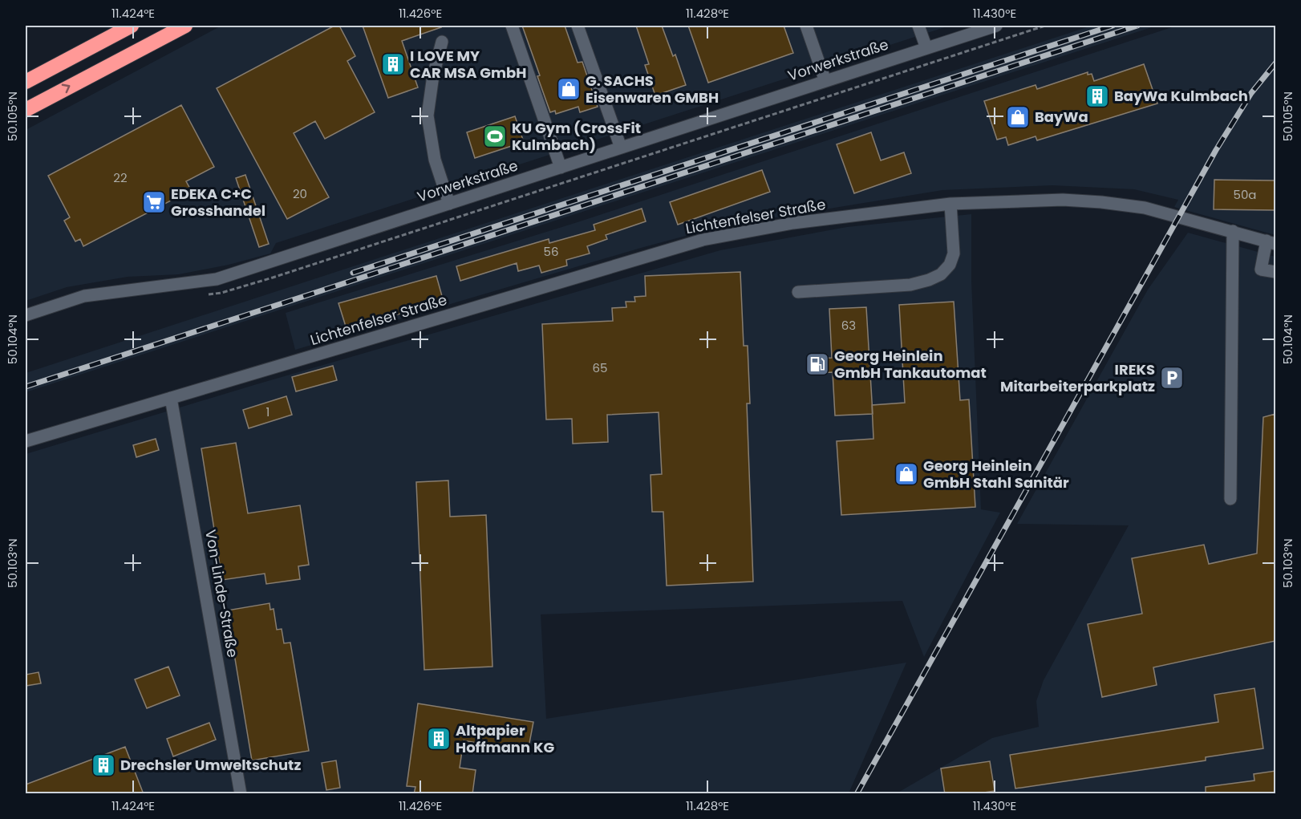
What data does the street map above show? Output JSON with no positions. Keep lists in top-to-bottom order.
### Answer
{
  "streets": {
    "street": ["Vorwerkstraße", "Lichtenfelser Straße", "Von-Linde-Straße"]
  },
  "crossings": [
    ["Lichtenfelser Straße", "Von-Linde-Straße"]
  ],
  "places": {
    "building": [
      "I LOVE MY CAR MSA GmbH",
      "BayWa Kulmbach",
      "Altpapier Hoffmann KG",
      "Drechsler Umweltschutz"
    ],
    "shop": ["G. SACHS Eisenwaren GMBH", "BayWa", "Georg Heinlein GmbH Stahl Sanitär"],
    "sports": ["KU Gym (CrossFit Kulmbach)"],
    "supermarket": ["EDEKA C+C Grosshandel"],
    "fuel station": ["Georg Heinlein GmbH Tankautomat"],
    "parking": ["IREKS Mitarbeiterparkplatz"]
  },
  "house_numbers": [
    "22",
    "20",
    "50a",
    "56",
    "63",
    "65",
    "1"
  ],
  "coordinates": [
    "11.424°E",
    "11.426°E",
    "11.428°E",
    "11.430°E",
    "50.105°N",
    "50.104°N",
    "50.103°N"
  ]
}
